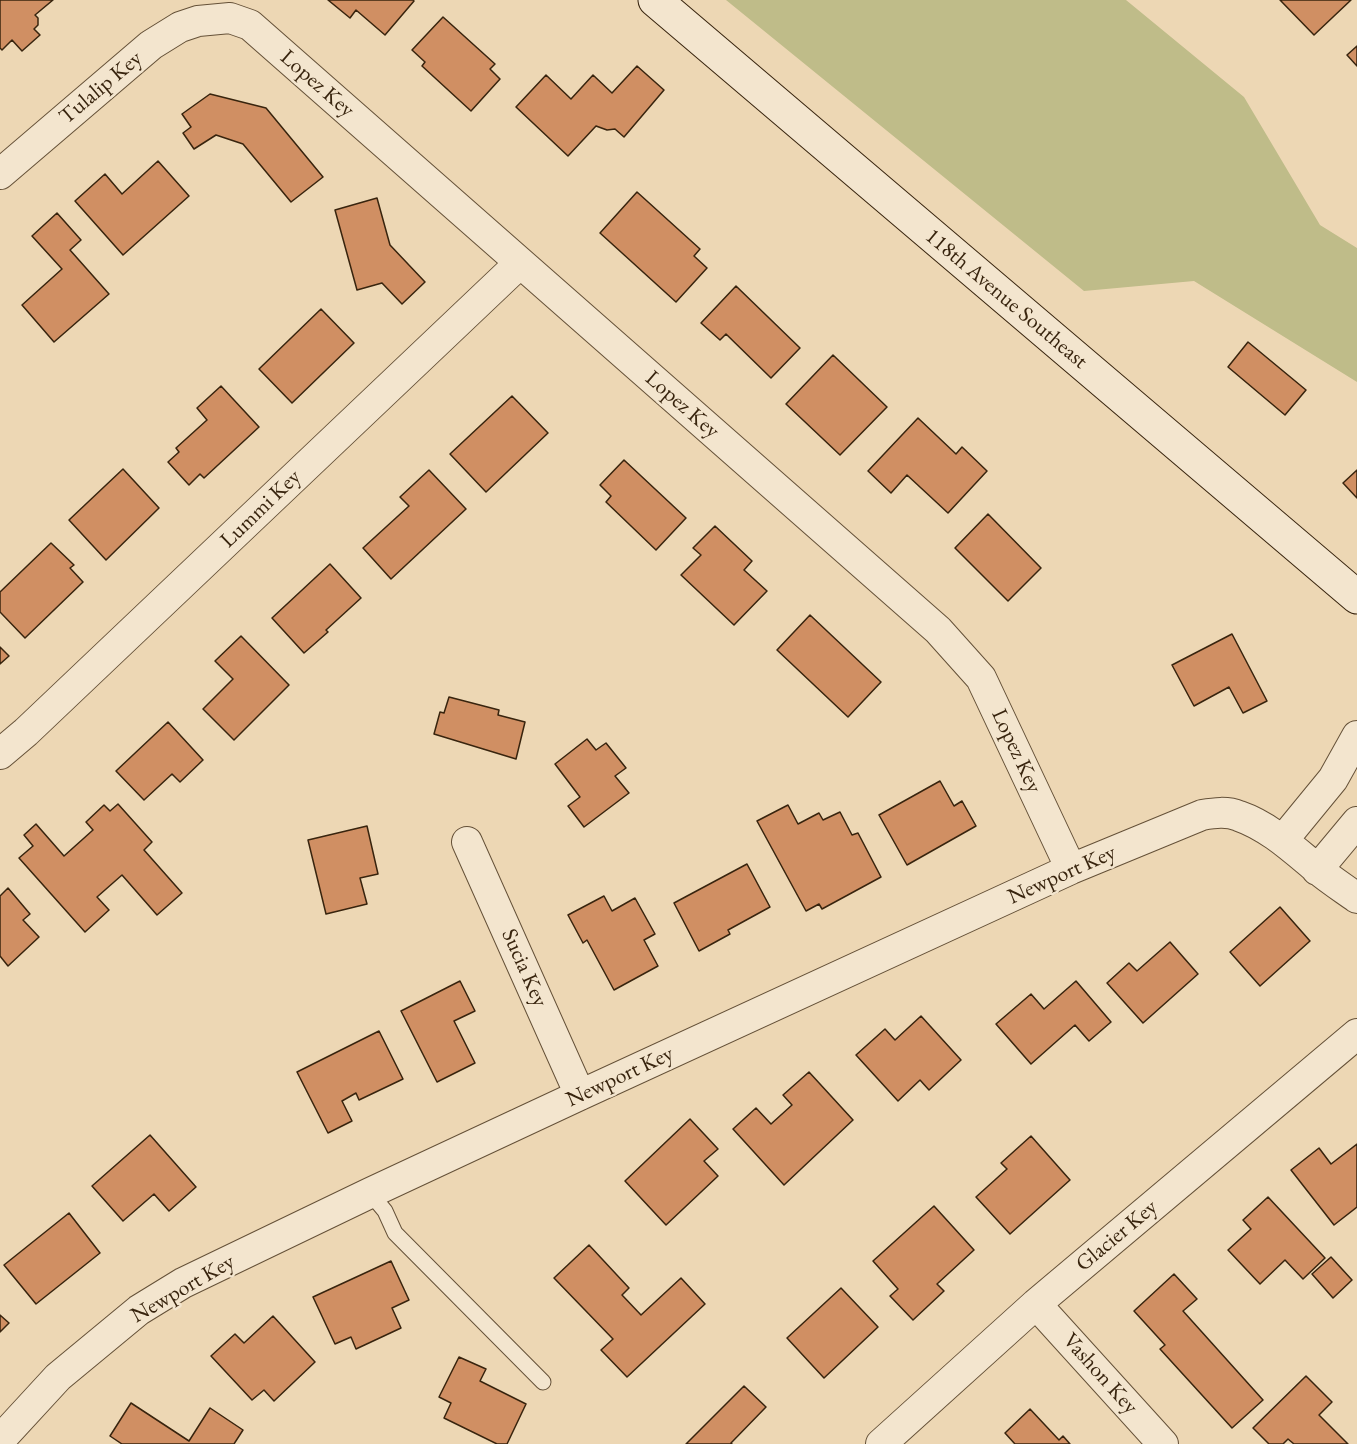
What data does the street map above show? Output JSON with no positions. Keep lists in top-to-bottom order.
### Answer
{
  "streets": {
    "street": [
      "Lopez Key",
      "Tulalip Key",
      "118th Avenue Southeast",
      "Lummi Key",
      "Newport Key",
      "Sucia Key",
      "Glacier Key",
      "Vashon Key"
    ]
  },
  "crossings": [
    ["Lopez Key", "Tulalip Key"],
    ["Lopez Key", "Lummi Key"],
    ["Lopez Key", "Newport Key"],
    ["Newport Key", "Sucia Key"],
    ["Glacier Key", "Vashon Key"]
  ]
}
